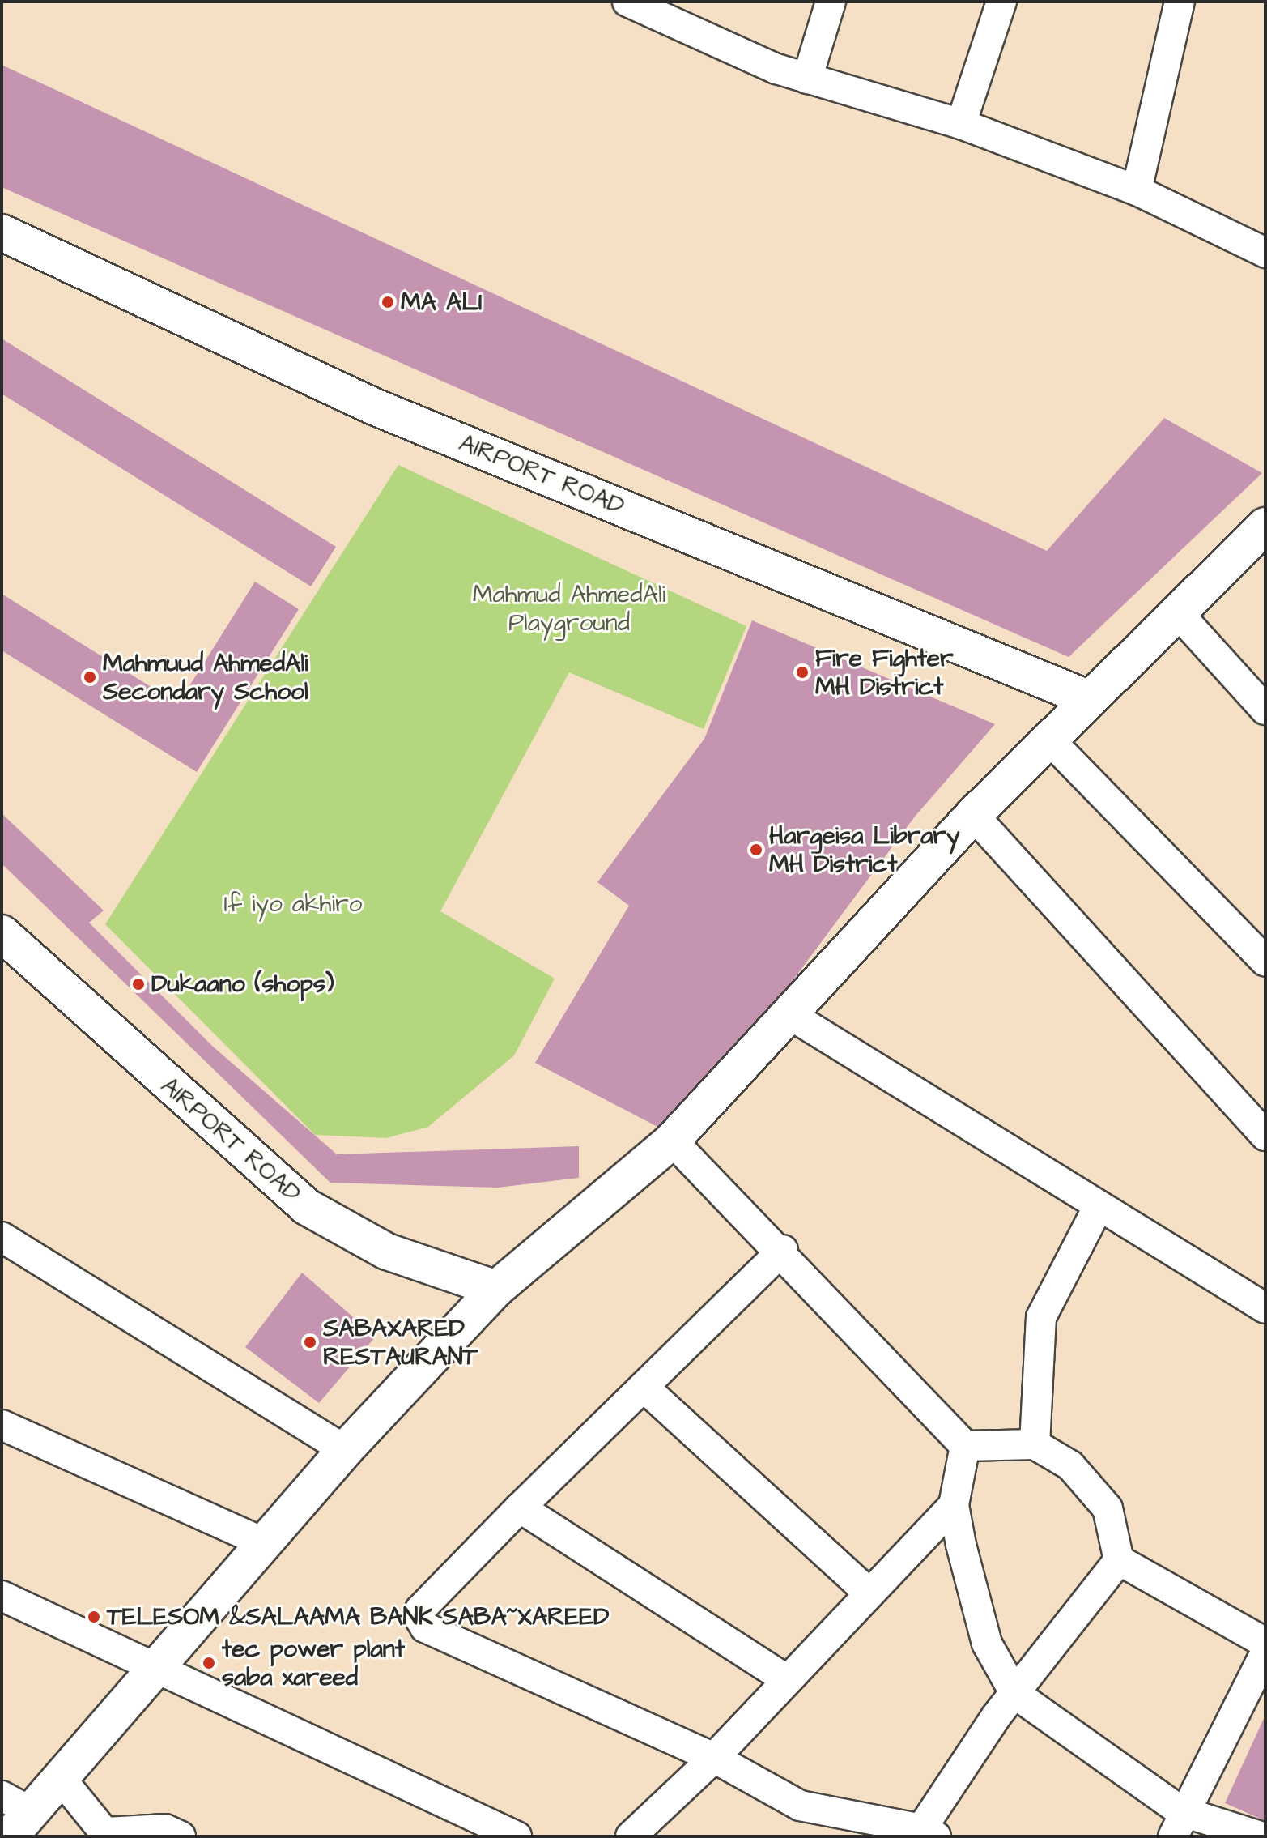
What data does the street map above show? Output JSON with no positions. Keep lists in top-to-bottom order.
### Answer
{
  "streets": {
    "main road": ["AIRPORT ROAD"]
  },
  "parks": ["Mahmud AhmedAli Playground", "If iyo akhiro"],
  "places": [
    "MA ALI",
    "Fire Fighter MH District",
    "Mahmuud AhmedAli Secondary School",
    "Hargeisa Library MH District",
    "Dukaano (shops)",
    "SABAXARED RESTAURANT",
    "TELESOM &SALAAMA BANK SABA~XAREED",
    "tec power plant saba xareed"
  ]
}
